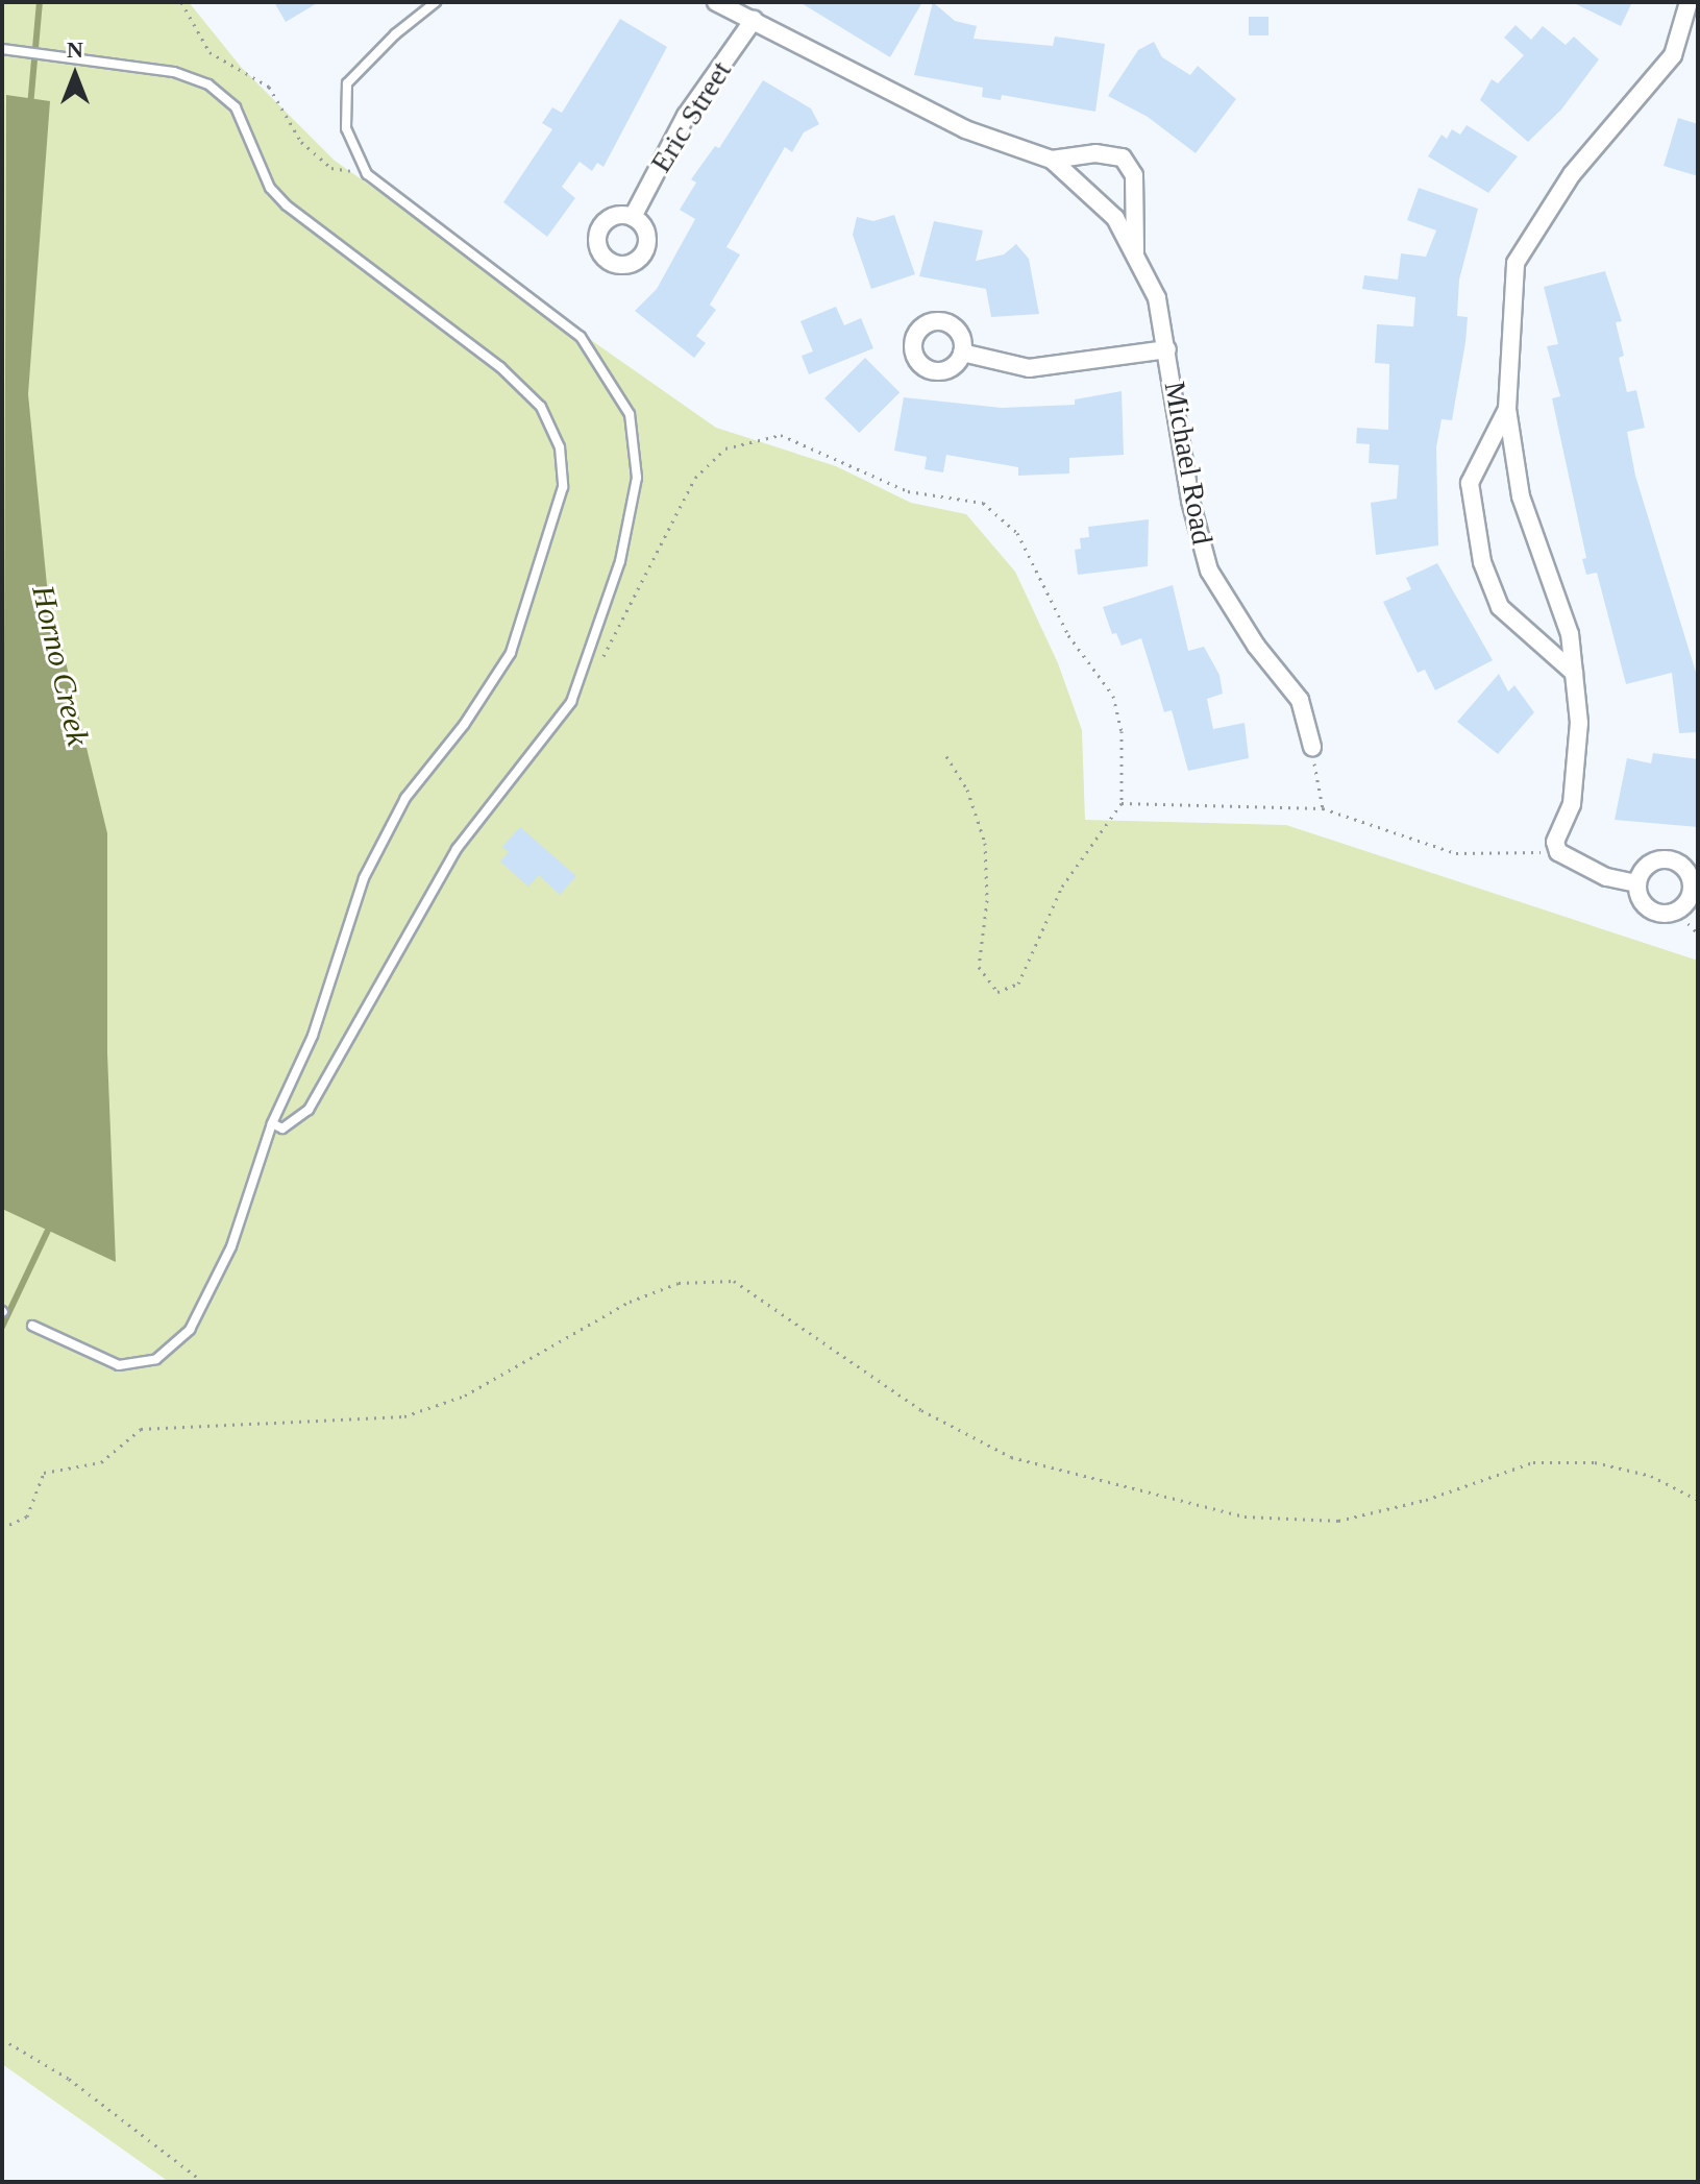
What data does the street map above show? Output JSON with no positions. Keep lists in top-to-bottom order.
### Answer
{
  "streets": {
    "street": ["Eric Street", "Michael Road"]
  },
  "crossings": [
    ["Eric Street", "Michael Road"]
  ],
  "water": ["Horno Creek"],
  "north": "top"
}
